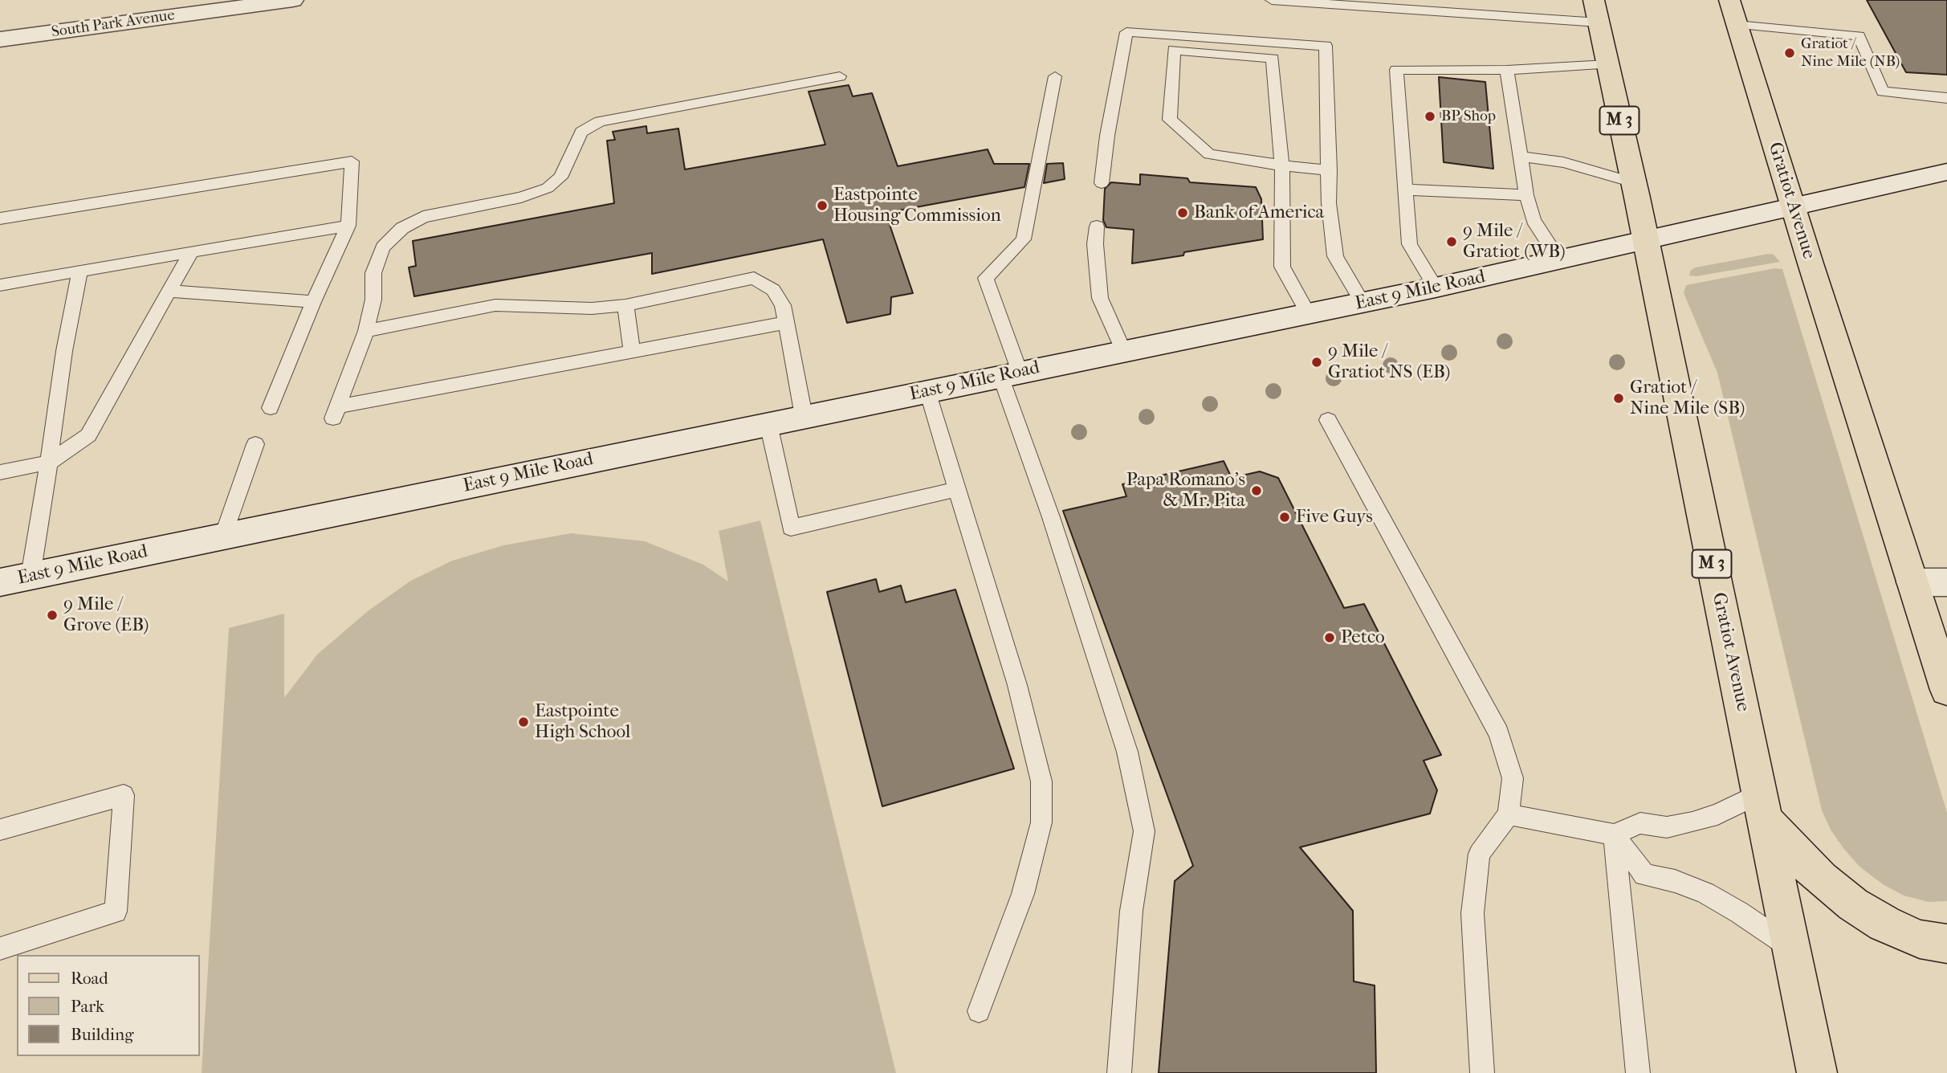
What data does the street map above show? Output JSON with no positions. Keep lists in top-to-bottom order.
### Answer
{
  "streets": {
    "main road": [
      "South Park Avenue",
      "M 3",
      "Gratiot Avenue",
      "East 9 Mile Road"
    ]
  },
  "crossings": [
    ["Gratiot Avenue", "East 9 Mile Road"]
  ],
  "places": [
    "Gratiot / Nine Mile (NB)",
    "BP Shop",
    "Eastpointe Housing Commission",
    "Bank of America",
    "9 Mile / Gratiot (WB)",
    "9 Mile / Gratiot NS (EB)",
    "Gratiot / Nine Mile (SB)",
    "Papa Romano's & Mr. Pita",
    "Five Guys",
    "9 Mile / Grove (EB)",
    "Petco",
    "Eastpointe High School"
  ],
  "legend": ["Road", "Park", "Building"]
}
